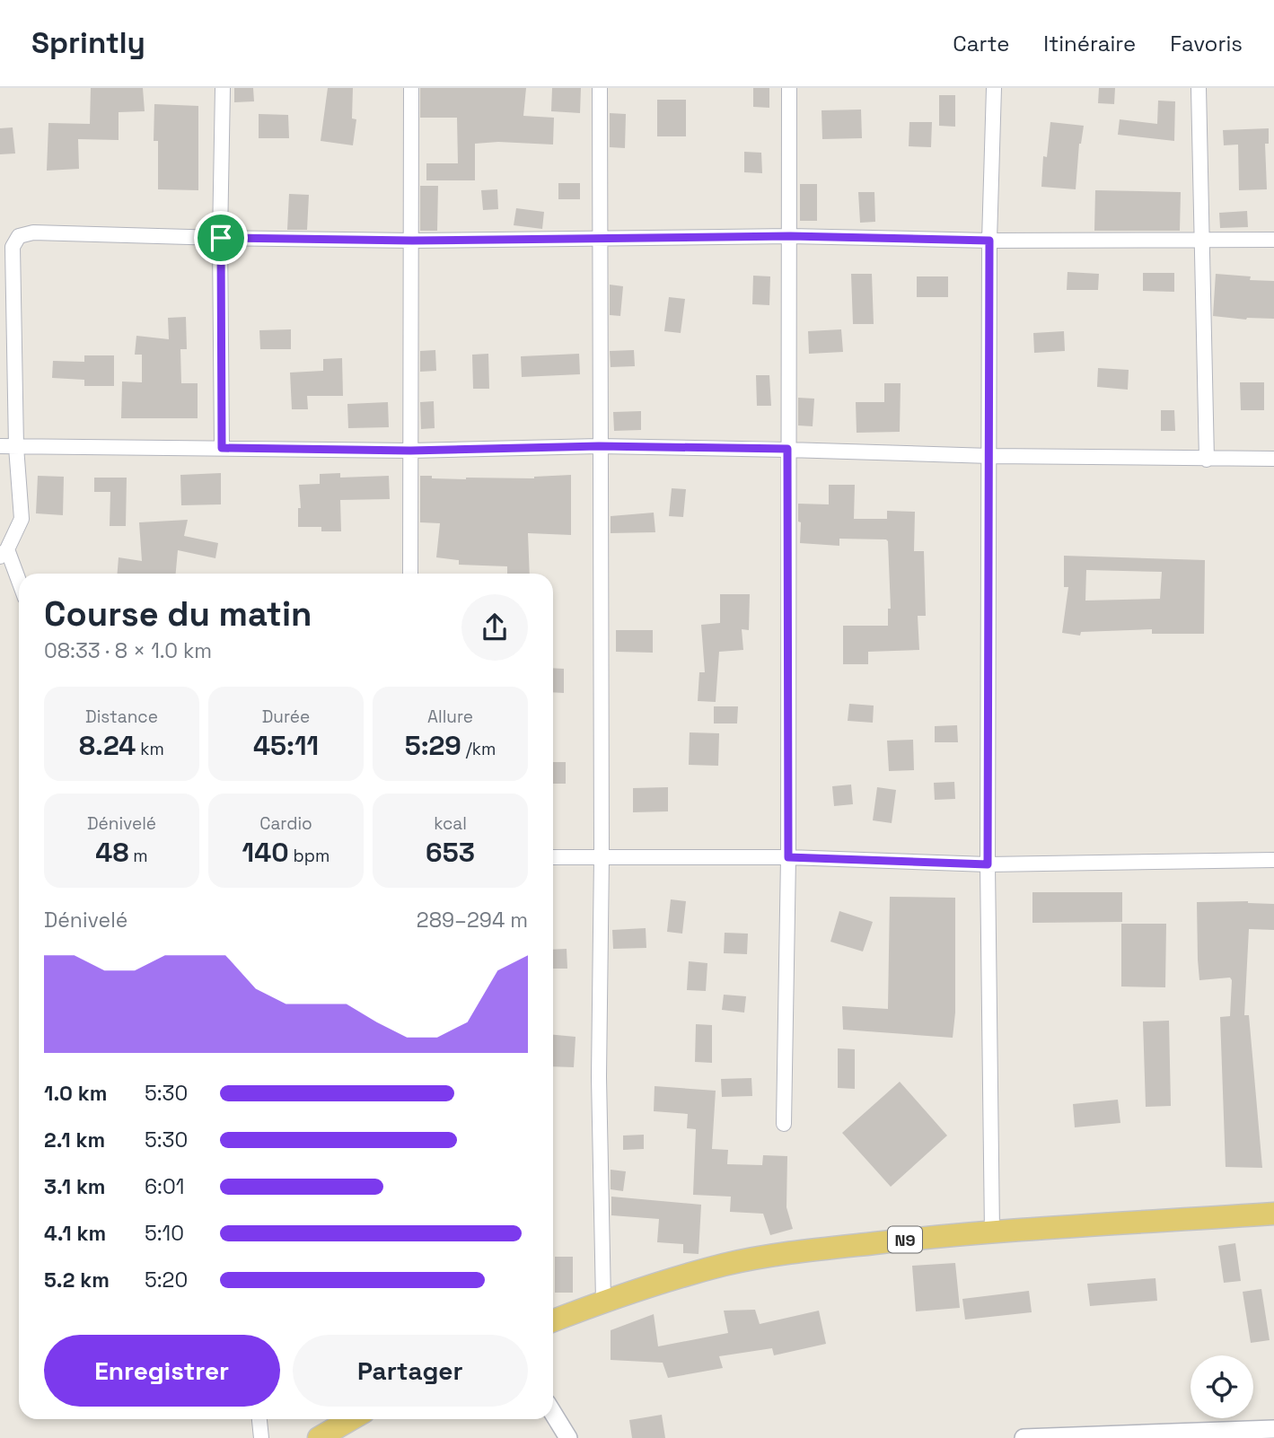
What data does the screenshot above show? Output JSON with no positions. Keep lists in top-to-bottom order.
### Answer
{
  "streets": {
    "main road": ["N9"]
  },
  "page": {
    "header": "Sprintly",
    "nav": ["Carte", "Itinéraire", "Favoris"],
    "heading": ["Course du matin", "08:33 · 8 × 1.0 km"],
    "stats": [
      ["Distance", "8.24 km"],
      ["Durée", "45:11"],
      ["Allure", "5:29 /km"],
      ["Dénivelé", "48 m"],
      ["Cardio", "140 bpm"],
      ["kcal", "653"]
    ],
    "chart": ["Dénivelé", "289–294 m"],
    "list": [
      {
        "name": "1.0 km",
        "note": "5:30"
      },
      {
        "name": "2.1 km",
        "note": "5:30"
      },
      {
        "name": "3.1 km",
        "note": "6:01"
      },
      {
        "name": "4.1 km",
        "note": "5:10"
      },
      {
        "name": "5.2 km",
        "note": "5:20"
      }
    ],
    "buttons": ["Enregistrer", "Partager"]
  }
}
